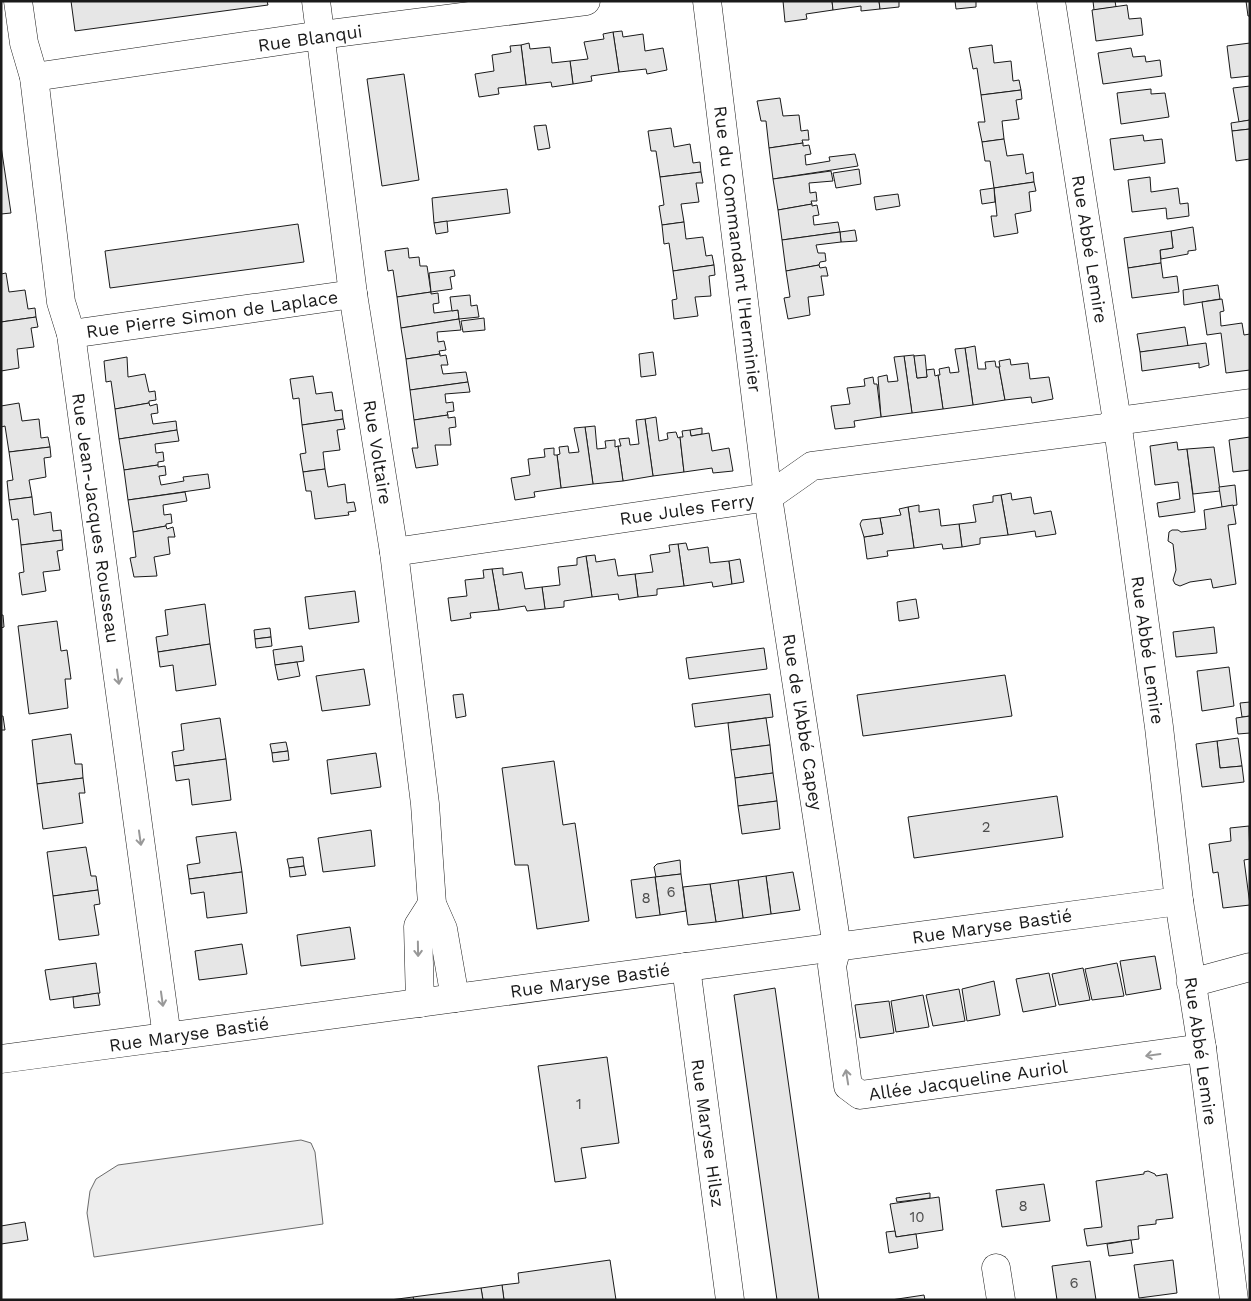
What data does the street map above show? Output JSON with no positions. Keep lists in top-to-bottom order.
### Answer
{
  "streets": {
    "street": [
      "Rue Blanqui",
      "Rue du Commandant l'Herminier",
      "Rue Abbé Lemire",
      "Rue Pierre Simon de Laplace",
      "Rue Voltaire",
      "Rue Jules Ferry",
      "Rue Jean-Jacques Rousseau",
      "Rue de l'Abbé Capey",
      "Rue Maryse Bastié",
      "Allée Jacqueline Auriol",
      "Rue Maryse Hilsz"
    ]
  },
  "crossings": [
    ["Rue Blanqui", "Rue Voltaire"],
    ["Rue Blanqui", "Rue Jean-Jacques Rousseau"],
    ["Rue du Commandant l'Herminier", "Rue Jules Ferry"],
    ["Rue du Commandant l'Herminier", "Rue de l'Abbé Capey"],
    ["Rue Abbé Lemire", "Rue Jules Ferry"],
    ["Rue Abbé Lemire", "Rue Maryse Bastié"],
    ["Rue Abbé Lemire", "Allée Jacqueline Auriol"],
    ["Rue Pierre Simon de Laplace", "Rue Voltaire"],
    ["Rue Pierre Simon de Laplace", "Rue Jean-Jacques Rousseau"],
    ["Rue Voltaire", "Rue Jules Ferry"],
    ["Rue Voltaire", "Rue Maryse Bastié"],
    ["Rue Jules Ferry", "Rue de l'Abbé Capey"],
    ["Rue Jean-Jacques Rousseau", "Rue Maryse Bastié"],
    ["Rue de l'Abbé Capey", "Rue Maryse Bastié"],
    ["Rue de l'Abbé Capey", "Allée Jacqueline Auriol"],
    ["Rue Maryse Bastié", "Allée Jacqueline Auriol"],
    ["Rue Maryse Bastié", "Rue Maryse Hilsz"]
  ],
  "one_way": ["Rue Jean-Jacques Rousseau"],
  "house_numbers": [
    "2",
    "6",
    "8",
    "1",
    "8",
    "10",
    "6"
  ]
}
